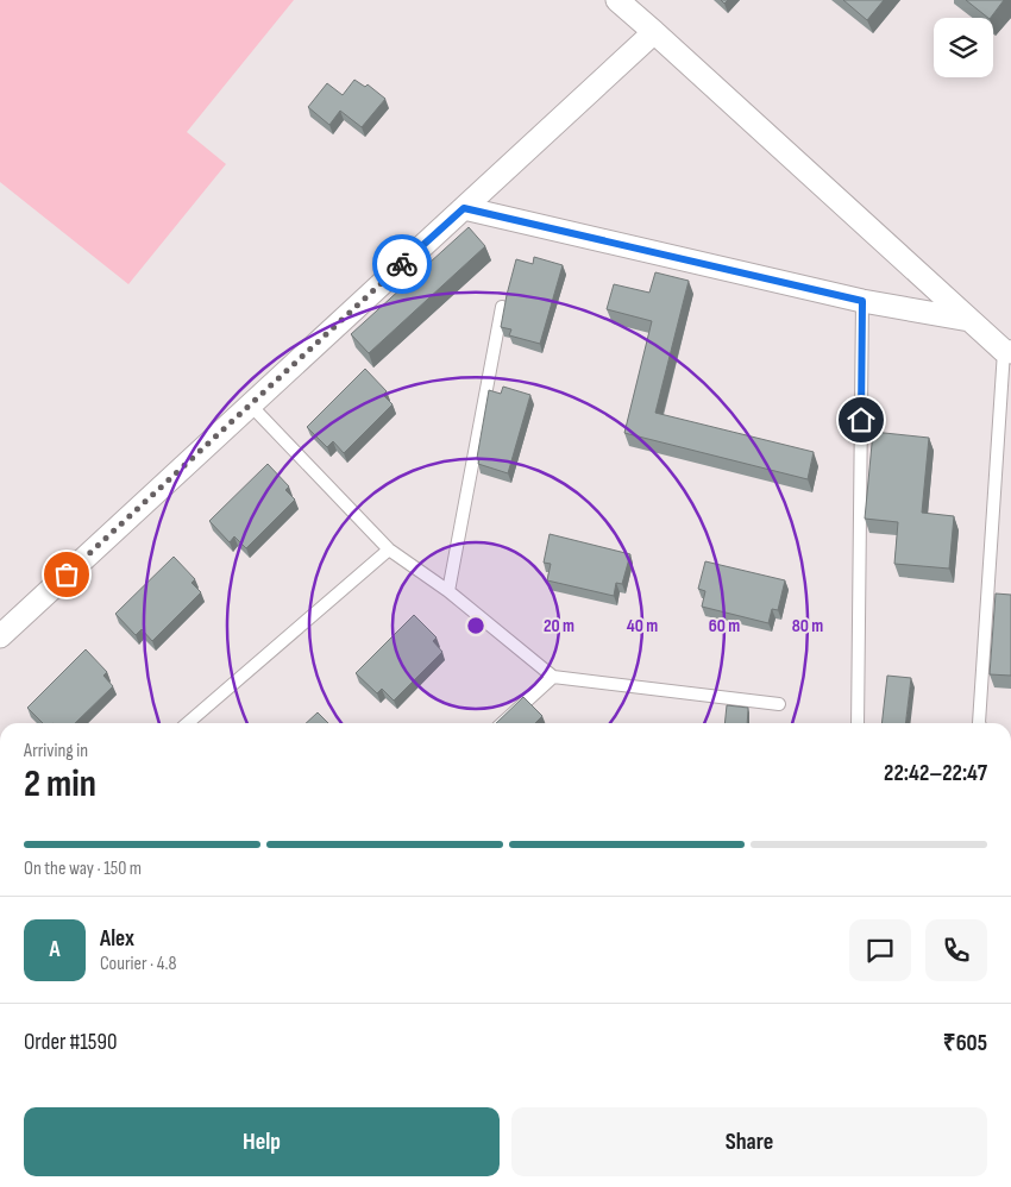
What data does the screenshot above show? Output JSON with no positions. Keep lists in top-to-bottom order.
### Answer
{
  "page": {
    "heading": ["2 min", "Arriving in", "22:42–22:47"],
    "panel": [
      "Alex",
      "Courier · 4.8",
      "Order #1590",
      "₹605"
    ],
    "bar": "On the way · 150 m",
    "round": "A",
    "buttons": ["Help", "Share"]
  },
  "rings": [
    "20 m",
    "40 m",
    "60 m",
    "80 m"
  ]
}
